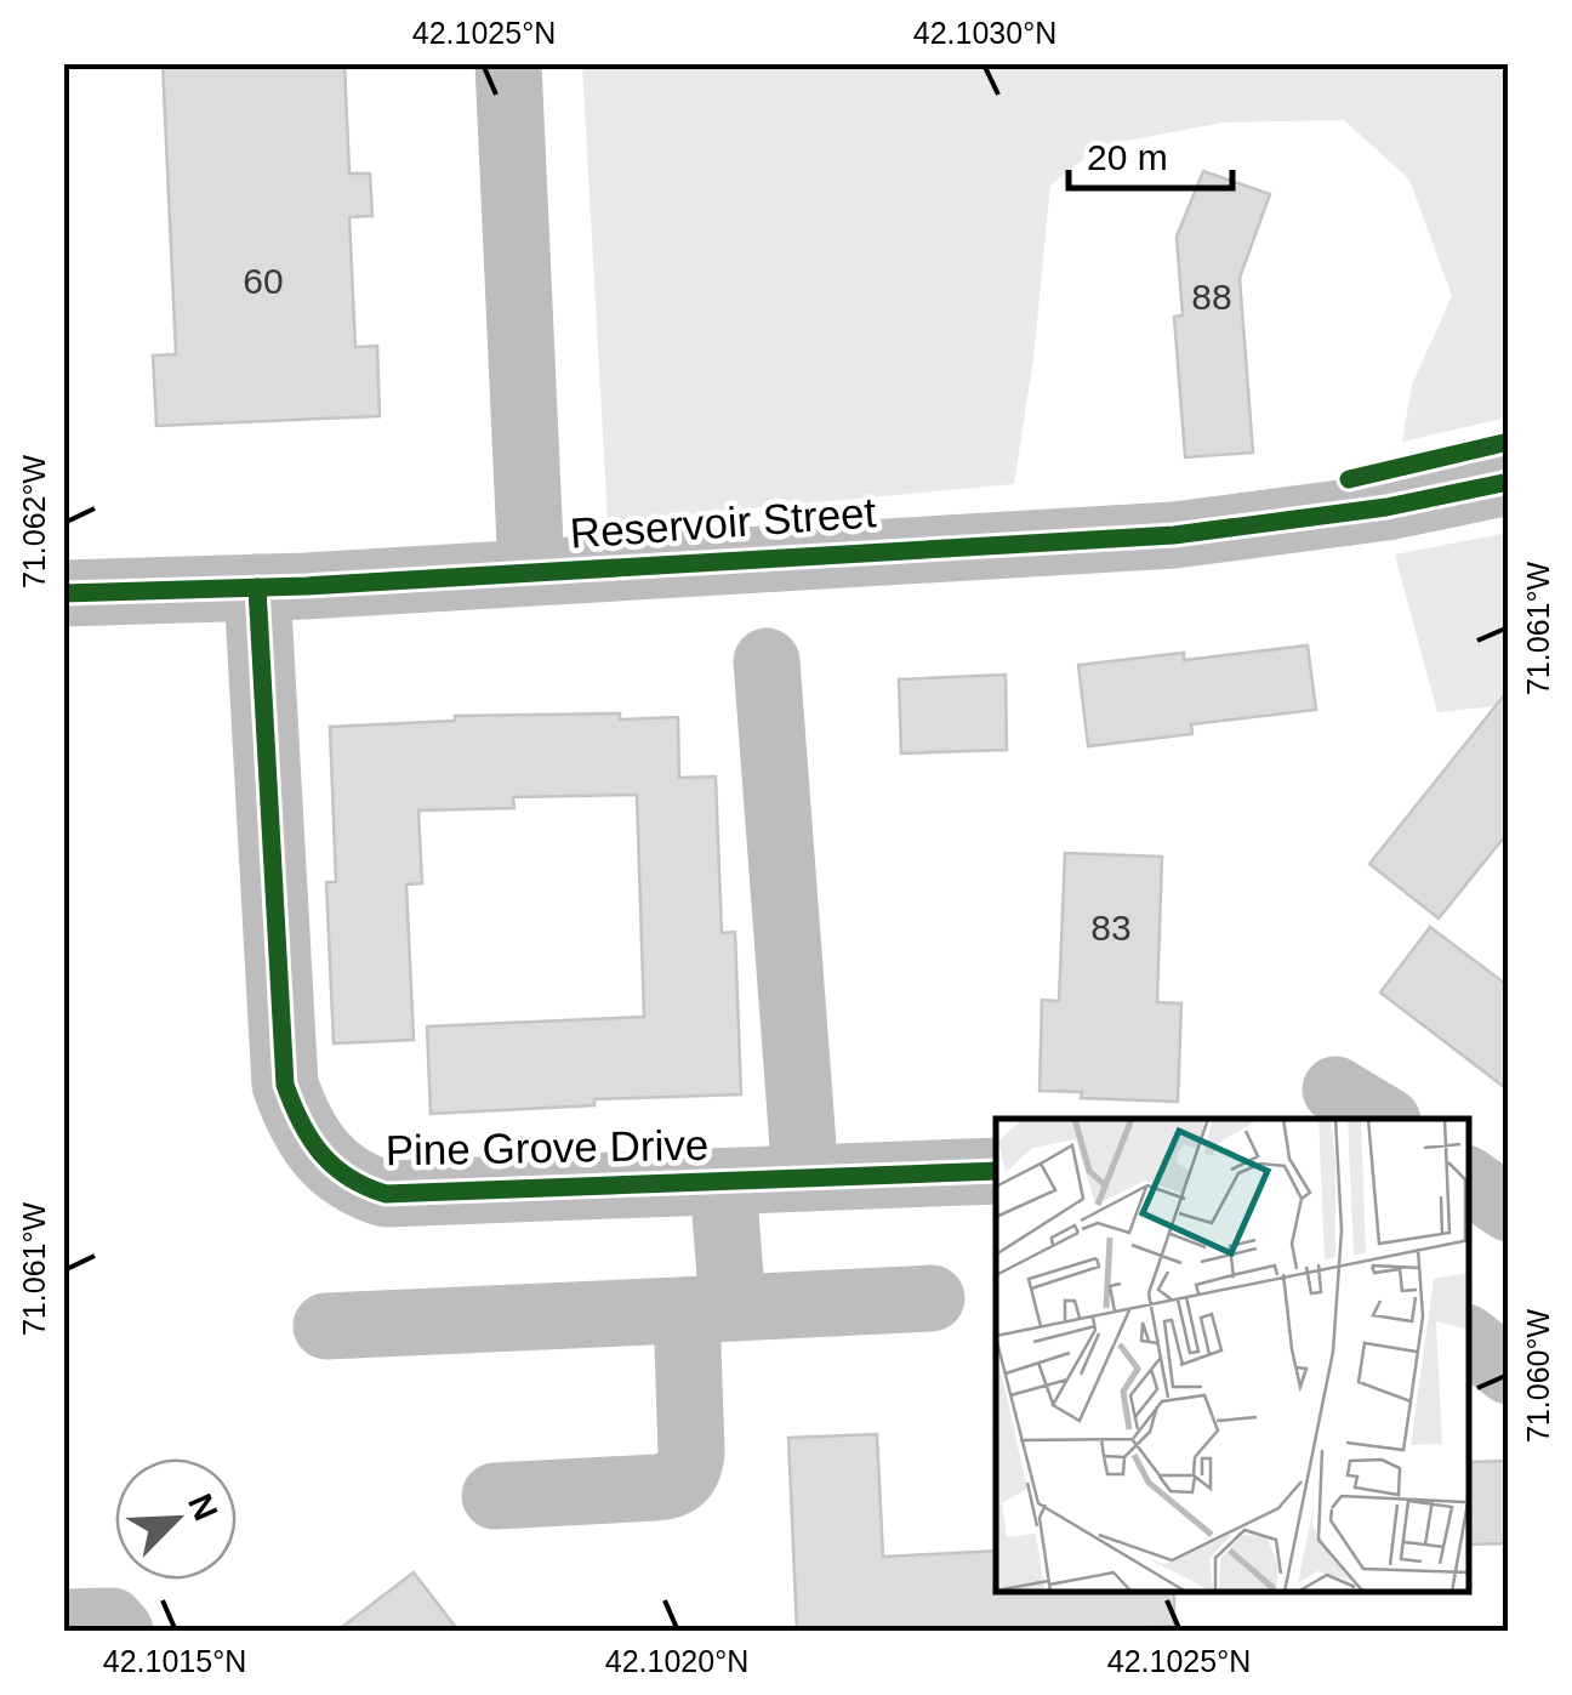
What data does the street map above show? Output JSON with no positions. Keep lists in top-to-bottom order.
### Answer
{
  "streets": {
    "street": ["Reservoir Street", "Pine Grove Drive"]
  },
  "crossings": [
    ["Reservoir Street", "Pine Grove Drive"]
  ],
  "house_numbers": ["60", "88", "83"],
  "scale_bar": "20 m",
  "north": "top right",
  "coordinates": [
    "42.1025°N",
    "42.1030°N",
    "71.062°W",
    "71.061°W",
    "71.060°W",
    "42.1015°N",
    "42.1020°N"
  ]
}
